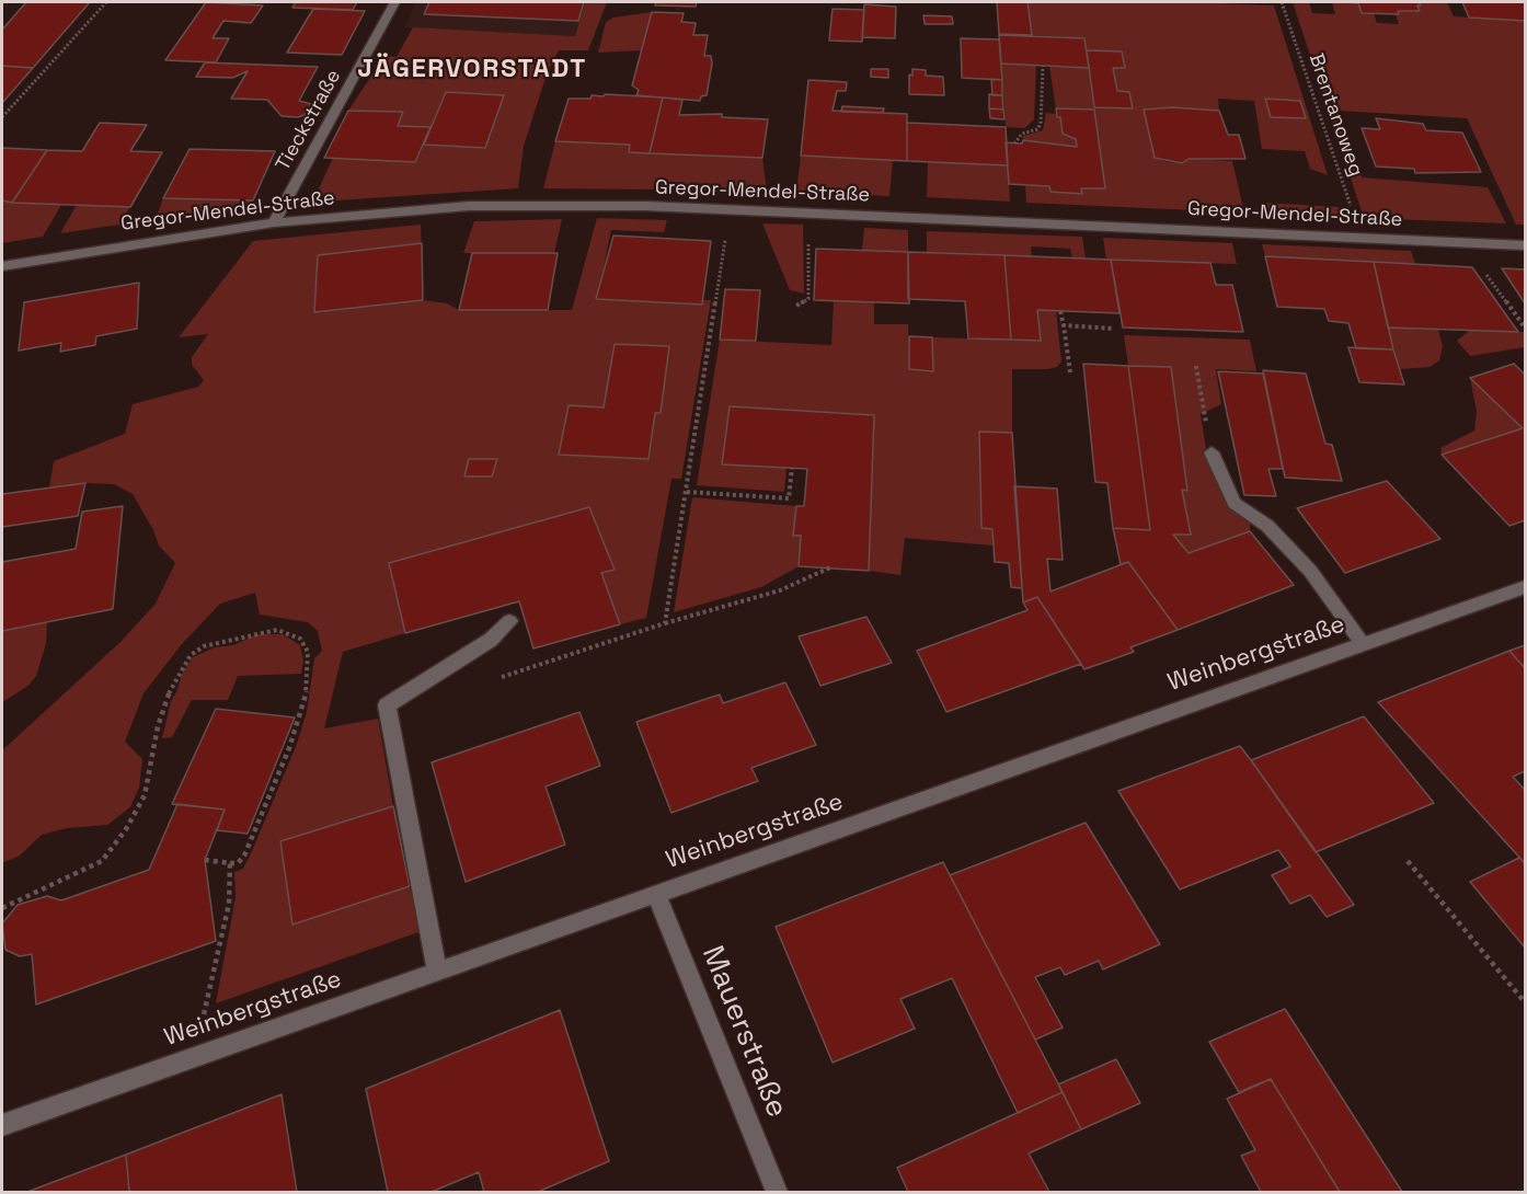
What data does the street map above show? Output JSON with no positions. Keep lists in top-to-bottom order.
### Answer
{
  "streets": {
    "street": [
      "Tieckstraße",
      "Gregor-Mendel-Straße",
      "Weinbergstraße",
      "Mauerstraße"
    ],
    "path": ["Brentanoweg"]
  },
  "crossings": [
    ["Brentanoweg", "Gregor-Mendel-Straße"],
    ["Tieckstraße", "Gregor-Mendel-Straße"],
    ["Weinbergstraße", "Mauerstraße"]
  ],
  "districts": ["JÄGERVORSTADT"]
}
